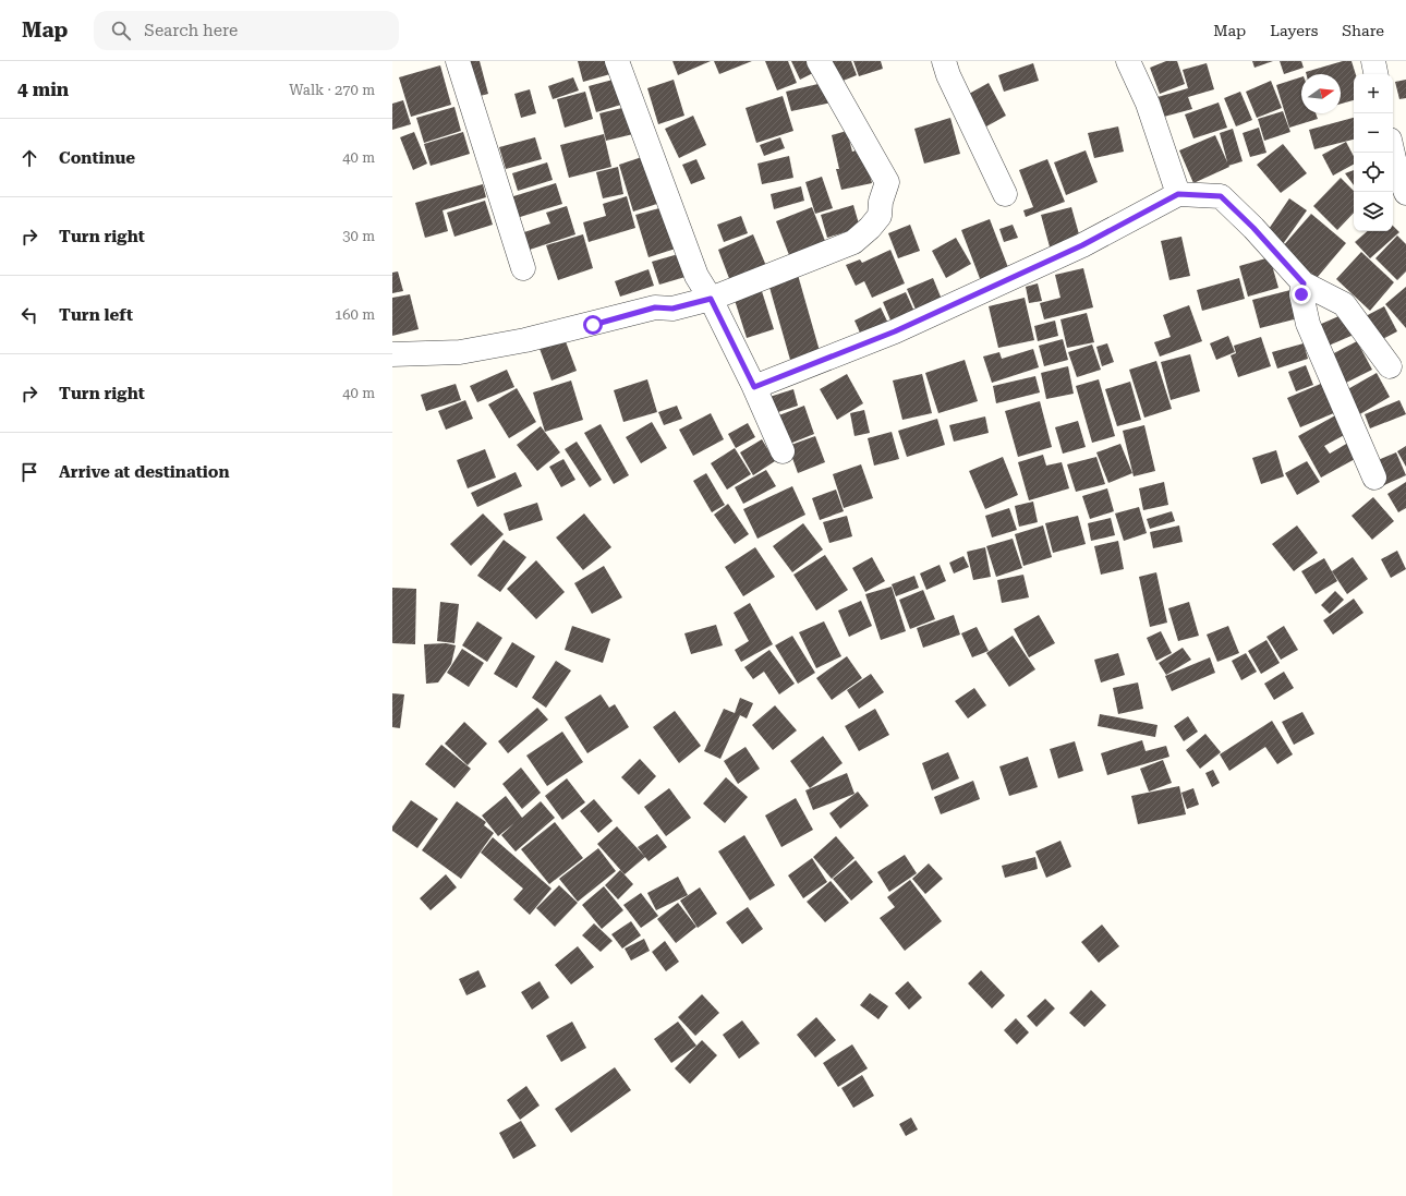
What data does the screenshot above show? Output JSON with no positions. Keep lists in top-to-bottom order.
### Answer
{
  "north": "right",
  "page": {
    "header": "Map",
    "search": "Search here",
    "nav": ["Map", "Layers", "Share"],
    "heading": ["4 min", "Walk · 270 m"],
    "map_buttons": ["+", "−"],
    "list": [
      ["Continue", "40 m"],
      ["Turn right", "30 m"],
      ["Turn left", "160 m"],
      ["Turn right", "40 m"],
      "Arrive at destination"
    ]
  }
}
